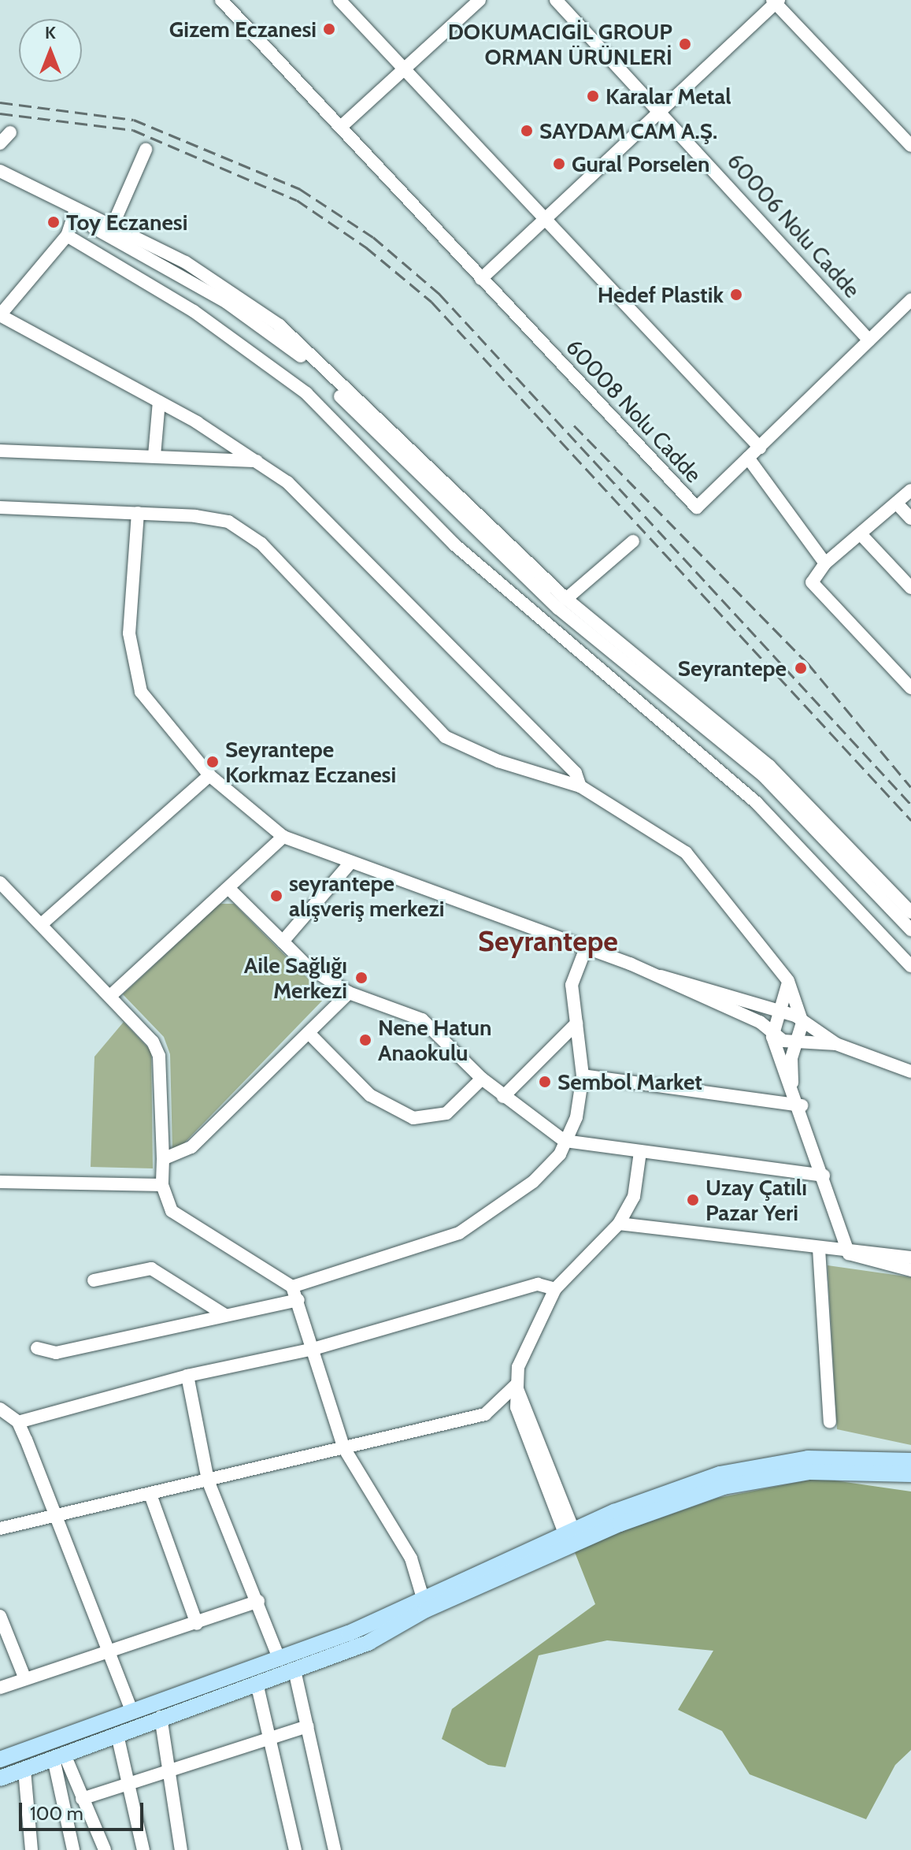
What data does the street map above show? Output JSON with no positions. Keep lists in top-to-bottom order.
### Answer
{
  "streets": {
    "street": ["60006 Nolu Cadde", "60008 Nolu Cadde"]
  },
  "crossings": [
    ["60006 Nolu Cadde", "60008 Nolu Cadde"]
  ],
  "districts": ["Seyrantepe"],
  "places": [
    "Gizem Eczanesi",
    "DOKUMACIGİL GROUP ORMAN ÜRÜNLERİ",
    "Karalar Metal",
    "SAYDAM CAM A.Ş.",
    "Gural Porselen",
    "Toy Eczanesi",
    "Hedef Plastik",
    "Seyrantepe",
    "Seyrantepe Korkmaz Eczanesi",
    "seyrantepe alışveriş merkezi",
    "Aile Sağlığı Merkezi",
    "Nene Hatun Anaokulu",
    "Sembol Market",
    "Uzay Çatılı Pazar Yeri"
  ],
  "scale_bar": "100 m",
  "north": "top"
}
